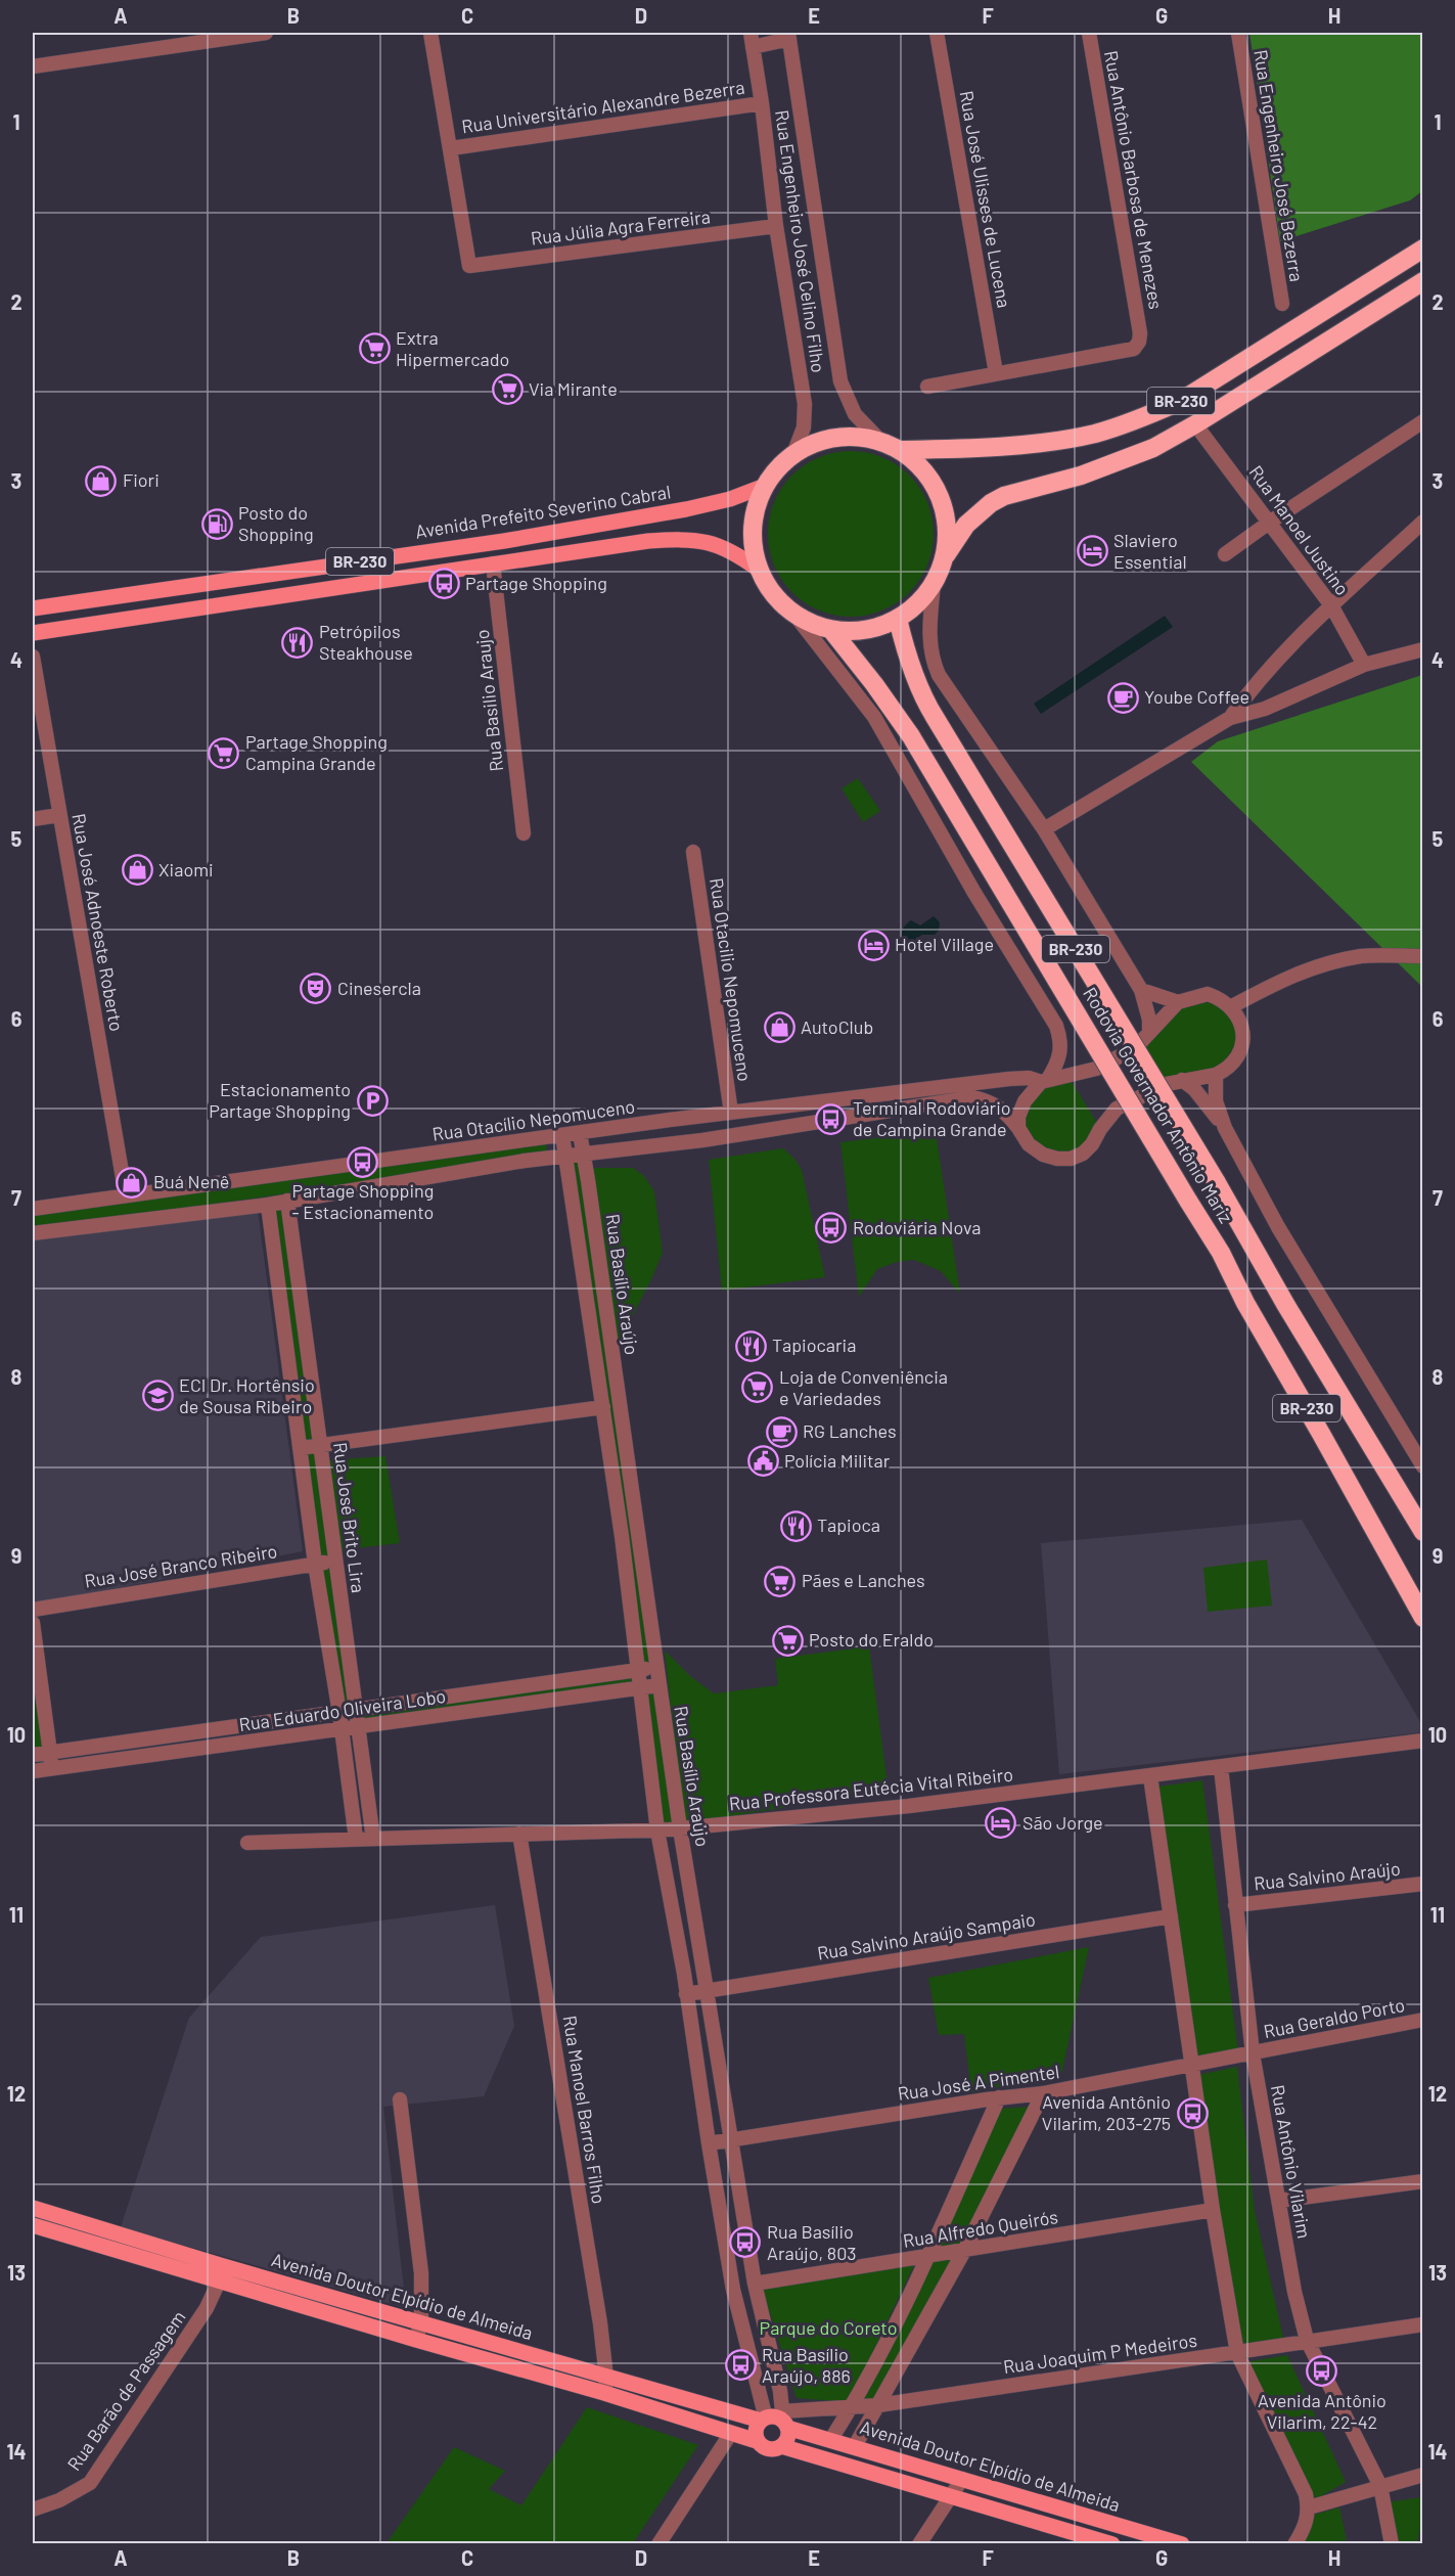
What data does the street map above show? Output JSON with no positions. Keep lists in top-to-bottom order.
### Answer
{
  "streets": {
    "highway": ["BR-230", "Rodovia Governador Antônio Mariz"],
    "main road": ["Avenida Prefeito Severino Cabral", "Avenida Doutor Elpídio de Almeida"],
    "street": [
      "Rua Universitário Alexandre Bezerra",
      "Rua Engenheiro José Bezerra",
      "Rua Antônio Barbosa de Menezes",
      "Rua José Ulisses de Lucena",
      "Rua Júlia Agra Ferreira",
      "Rua Engenheiro José Celino Filho",
      "Rua Manoel Justino",
      "Rua Basilio Araujo",
      "Rua José Adnoeste Roberto",
      "Rua Otacilio Nepomuceno",
      "Rua Otacílio Nepomuceno",
      "Rua Basílio Araújo",
      "Rua José Brito Lira",
      "Rua José Branco Ribeiro",
      "Rua Eduardo Oliveira Lobo",
      "Rua Professora Eutécia Vital Ribeiro",
      "Rua Salvino Araújo",
      "Rua Salvino Araújo Sampaio",
      "Rua Geraldo Porto",
      "Rua José A Pimentel",
      "Rua Manoel Barros Filho",
      "Rua Antônio Vilarim",
      "Rua Alfredo Queirós",
      "Rua Joaquim P Medeiros",
      "Rua Barão de Passagem"
    ]
  },
  "crossings": [
    ["Rua Universitário Alexandre Bezerra", "Rua Júlia Agra Ferreira"],
    ["Rua Universitário Alexandre Bezerra", "Rua Engenheiro José Celino Filho"],
    ["Rua Antônio Barbosa de Menezes", "Rua José Ulisses de Lucena"],
    ["Rua Júlia Agra Ferreira", "Rua Engenheiro José Celino Filho"],
    ["Rua Engenheiro José Celino Filho", "BR-230"],
    ["Rua Engenheiro José Celino Filho", "Avenida Prefeito Severino Cabral"],
    ["Rua Engenheiro José Celino Filho", "Rodovia Governador Antônio Mariz"],
    ["BR-230", "Avenida Prefeito Severino Cabral"],
    ["BR-230", "Rua Manoel Justino"],
    ["BR-230", "Rua Basilio Araujo"],
    ["BR-230", "Rodovia Governador Antônio Mariz"],
    ["Avenida Prefeito Severino Cabral", "Rodovia Governador Antônio Mariz"],
    ["Rua José Adnoeste Roberto", "Rua Otacílio Nepomuceno"],
    ["Rua Otacilio Nepomuceno", "Rua Otacílio Nepomuceno"],
    ["Rua Otacílio Nepomuceno", "Rua Basílio Araújo"],
    ["Rua Otacílio Nepomuceno", "Rua José Brito Lira"],
    ["Rua Basílio Araújo", "Rua Eduardo Oliveira Lobo"],
    ["Rua Basílio Araújo", "Rua Professora Eutécia Vital Ribeiro"],
    ["Rua Basílio Araújo", "Rua Salvino Araújo Sampaio"],
    ["Rua Basílio Araújo", "Rua José A Pimentel"],
    ["Rua Basílio Araújo", "Rua Alfredo Queirós"],
    ["Rua Basílio Araújo", "Avenida Doutor Elpídio de Almeida"],
    ["Rua Basílio Araújo", "Rua Joaquim P Medeiros"],
    ["Rua José Brito Lira", "Rua José Branco Ribeiro"],
    ["Rua José Brito Lira", "Rua Eduardo Oliveira Lobo"],
    ["Rua José Brito Lira", "Rua Professora Eutécia Vital Ribeiro"],
    ["Rua Professora Eutécia Vital Ribeiro", "Rua Manoel Barros Filho"],
    ["Rua Professora Eutécia Vital Ribeiro", "Rua Antônio Vilarim"],
    ["Rua Salvino Araújo", "Rua Antônio Vilarim"],
    ["Rua Geraldo Porto", "Rua José A Pimentel"],
    ["Rua Geraldo Porto", "Rua Antônio Vilarim"],
    ["Rua José A Pimentel", "Rua Antônio Vilarim"],
    ["Rua Manoel Barros Filho", "Avenida Doutor Elpídio de Almeida"],
    ["Rua Antônio Vilarim", "Rua Joaquim P Medeiros"],
    ["Avenida Doutor Elpídio de Almeida", "Rua Joaquim P Medeiros"],
    ["Avenida Doutor Elpídio de Almeida", "Rua Barão de Passagem"]
  ],
  "parks": ["Parque do Coreto"],
  "places": {
    "supermarket": [
      "Extra Hipermercado",
      "Via Mirante",
      "Partage Shopping Campina Grande",
      "Loja de Conveniência e Variedades",
      "Pães e Lanches",
      "Posto do Eraldo"
    ],
    "shop": [
      "Fiori",
      "Xiaomi",
      "AutoClub",
      "Buá Nenê"
    ],
    "fuel station": ["Posto do Shopping"],
    "hotel": ["Slaviero Essential", "Hotel Village", "São Jorge"],
    "bus stop": [
      "Partage Shopping",
      "Terminal Rodoviário de Campina Grande",
      "Partage Shopping - Estacionamento",
      "Rodoviária Nova",
      "Avenida Antônio Vilarim, 203-275",
      "Rua Basílio Araújo, 803",
      "Rua Basílio Araújo, 886",
      "Avenida Antônio Vilarim, 22-42"
    ],
    "restaurant": ["Petrópilos Steakhouse", "Tapiocaria", "Tapioca"],
    "cafe": ["Yoube Coffee", "RG Lanches"],
    "theatre": ["Cinesercla"],
    "parking": ["Estacionamento Partage Shopping"],
    "school or university": ["ECI Dr. Hortênsio de Sousa Ribeiro"],
    "public building": ["Polícia Militar"]
  },
  "grid": {
    "columns": [
      "A",
      "B",
      "C",
      "D",
      "E",
      "F",
      "G",
      "H"
    ],
    "rows": [
      "1",
      "2",
      "3",
      "4",
      "5",
      "6",
      "7",
      "8",
      "9",
      "10",
      "11",
      "12",
      "13",
      "14"
    ]
  }
}
